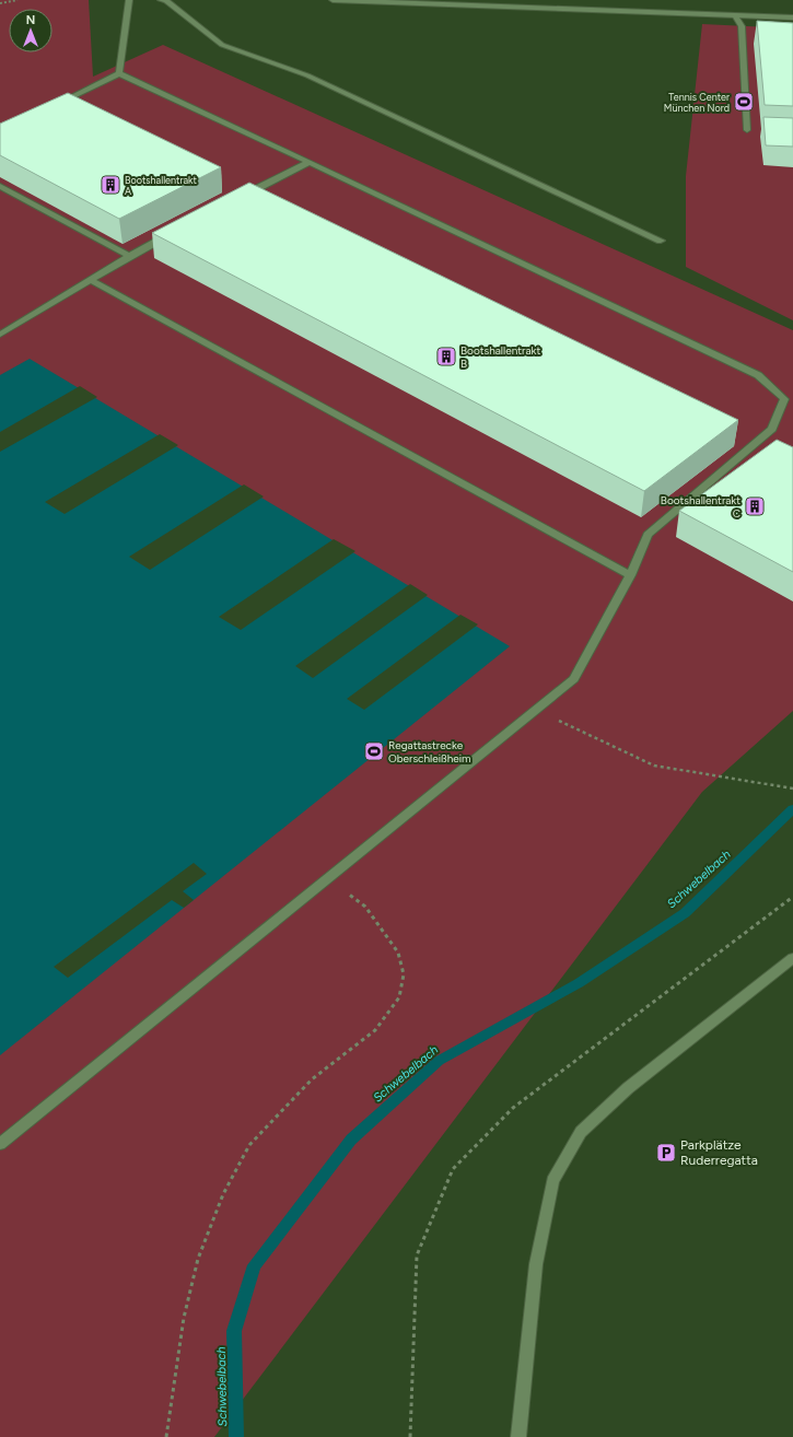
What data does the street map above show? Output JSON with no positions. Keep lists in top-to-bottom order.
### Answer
{
  "water": ["Schwebelbach"],
  "places": {
    "sports": ["Tennis Center München Nord", "Regattastrecke Oberschleißheim"],
    "building": ["Bootshallentrakt A", "Bootshallentrakt B", "Bootshallentrakt C"],
    "parking": ["Parkplätze Ruderregatta"]
  },
  "north": "top"
}
